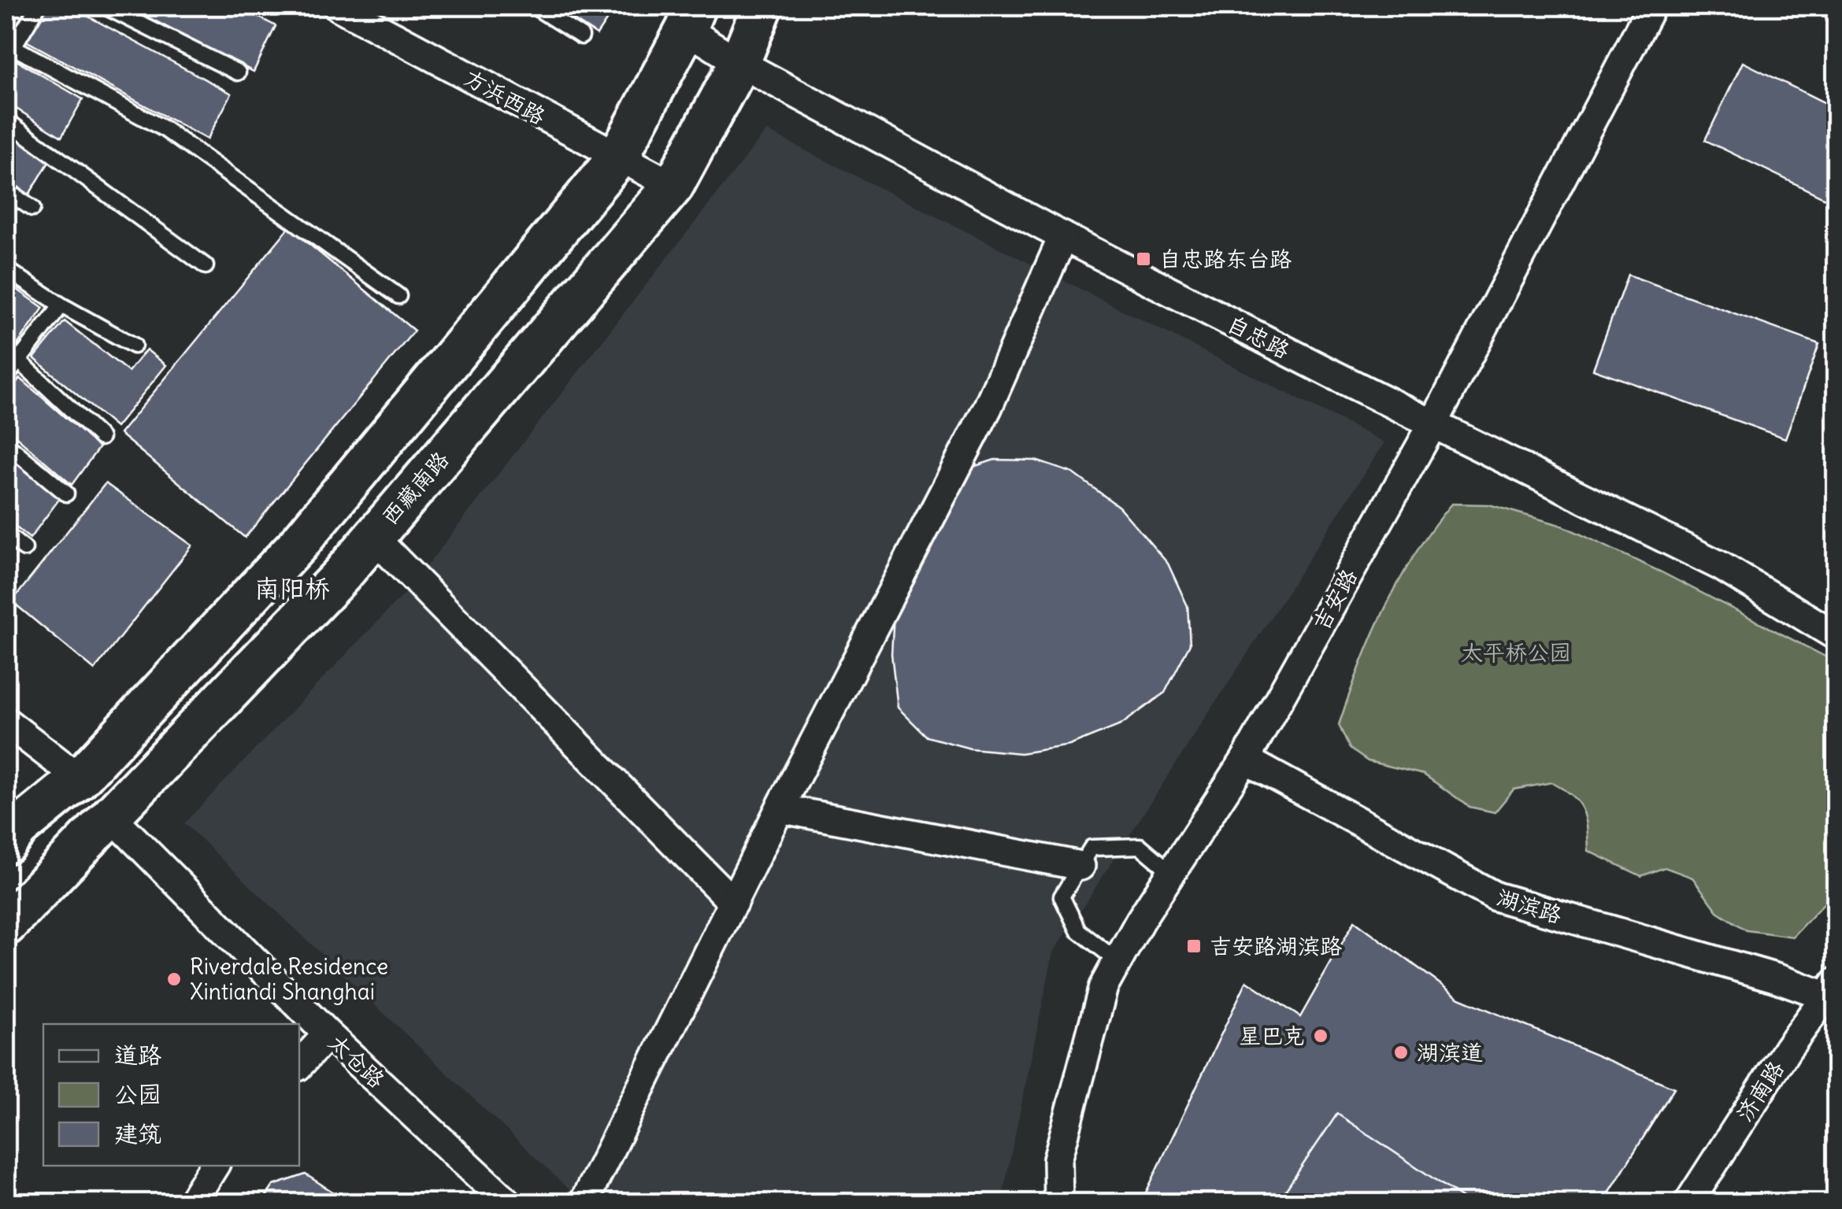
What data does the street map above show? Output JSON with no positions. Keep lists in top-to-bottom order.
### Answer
{
  "streets": {
    "main road": ["西藏南路"],
    "street": [
      "方浜西路",
      "自忠路",
      "吉安路",
      "湖滨路",
      "太仓路",
      "济南路"
    ]
  },
  "crossings": [
    ["方浜西路", "西藏南路"],
    ["自忠路", "西藏南路"],
    ["自忠路", "吉安路"],
    ["西藏南路", "太仓路"],
    ["吉安路", "湖滨路"],
    ["湖滨路", "济南路"]
  ],
  "districts": ["南阳桥"],
  "parks": ["太平桥公园"],
  "places": {
    "transit": ["自忠路东台路", "吉安路湖滨路"],
    "other": ["Riverdale Residence Xintiandi Shanghai", "星巴克", "湖滨道"]
  },
  "legend": ["道路", "公园", "建筑"]
}
